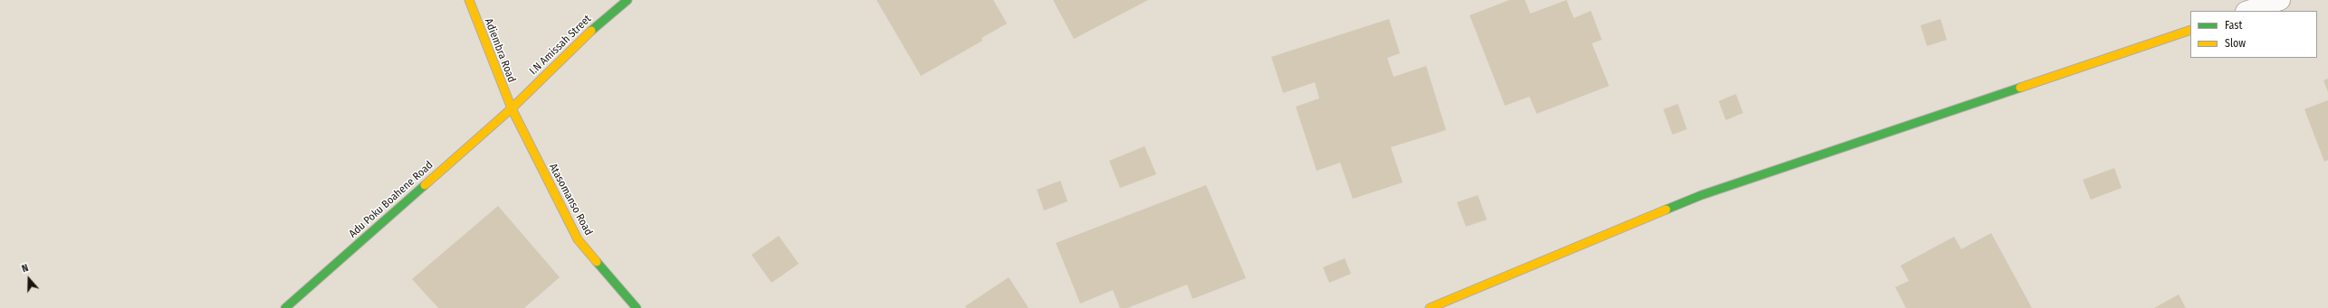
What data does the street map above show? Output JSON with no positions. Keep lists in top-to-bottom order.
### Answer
{
  "streets": {
    "street": [
      "I.N Amissah Street",
      "Adiembra Road",
      "Adu Poku Boahene Road",
      "Atasomanso Road"
    ]
  },
  "crossings": [
    ["I.N Amissah Street", "Adiembra Road"],
    ["I.N Amissah Street", "Adu Poku Boahene Road"],
    ["I.N Amissah Street", "Atasomanso Road"],
    ["Adiembra Road", "Adu Poku Boahene Road"],
    ["Adiembra Road", "Atasomanso Road"],
    ["Adu Poku Boahene Road", "Atasomanso Road"]
  ],
  "legend": ["Fast", "Slow"],
  "north": "top"
}
